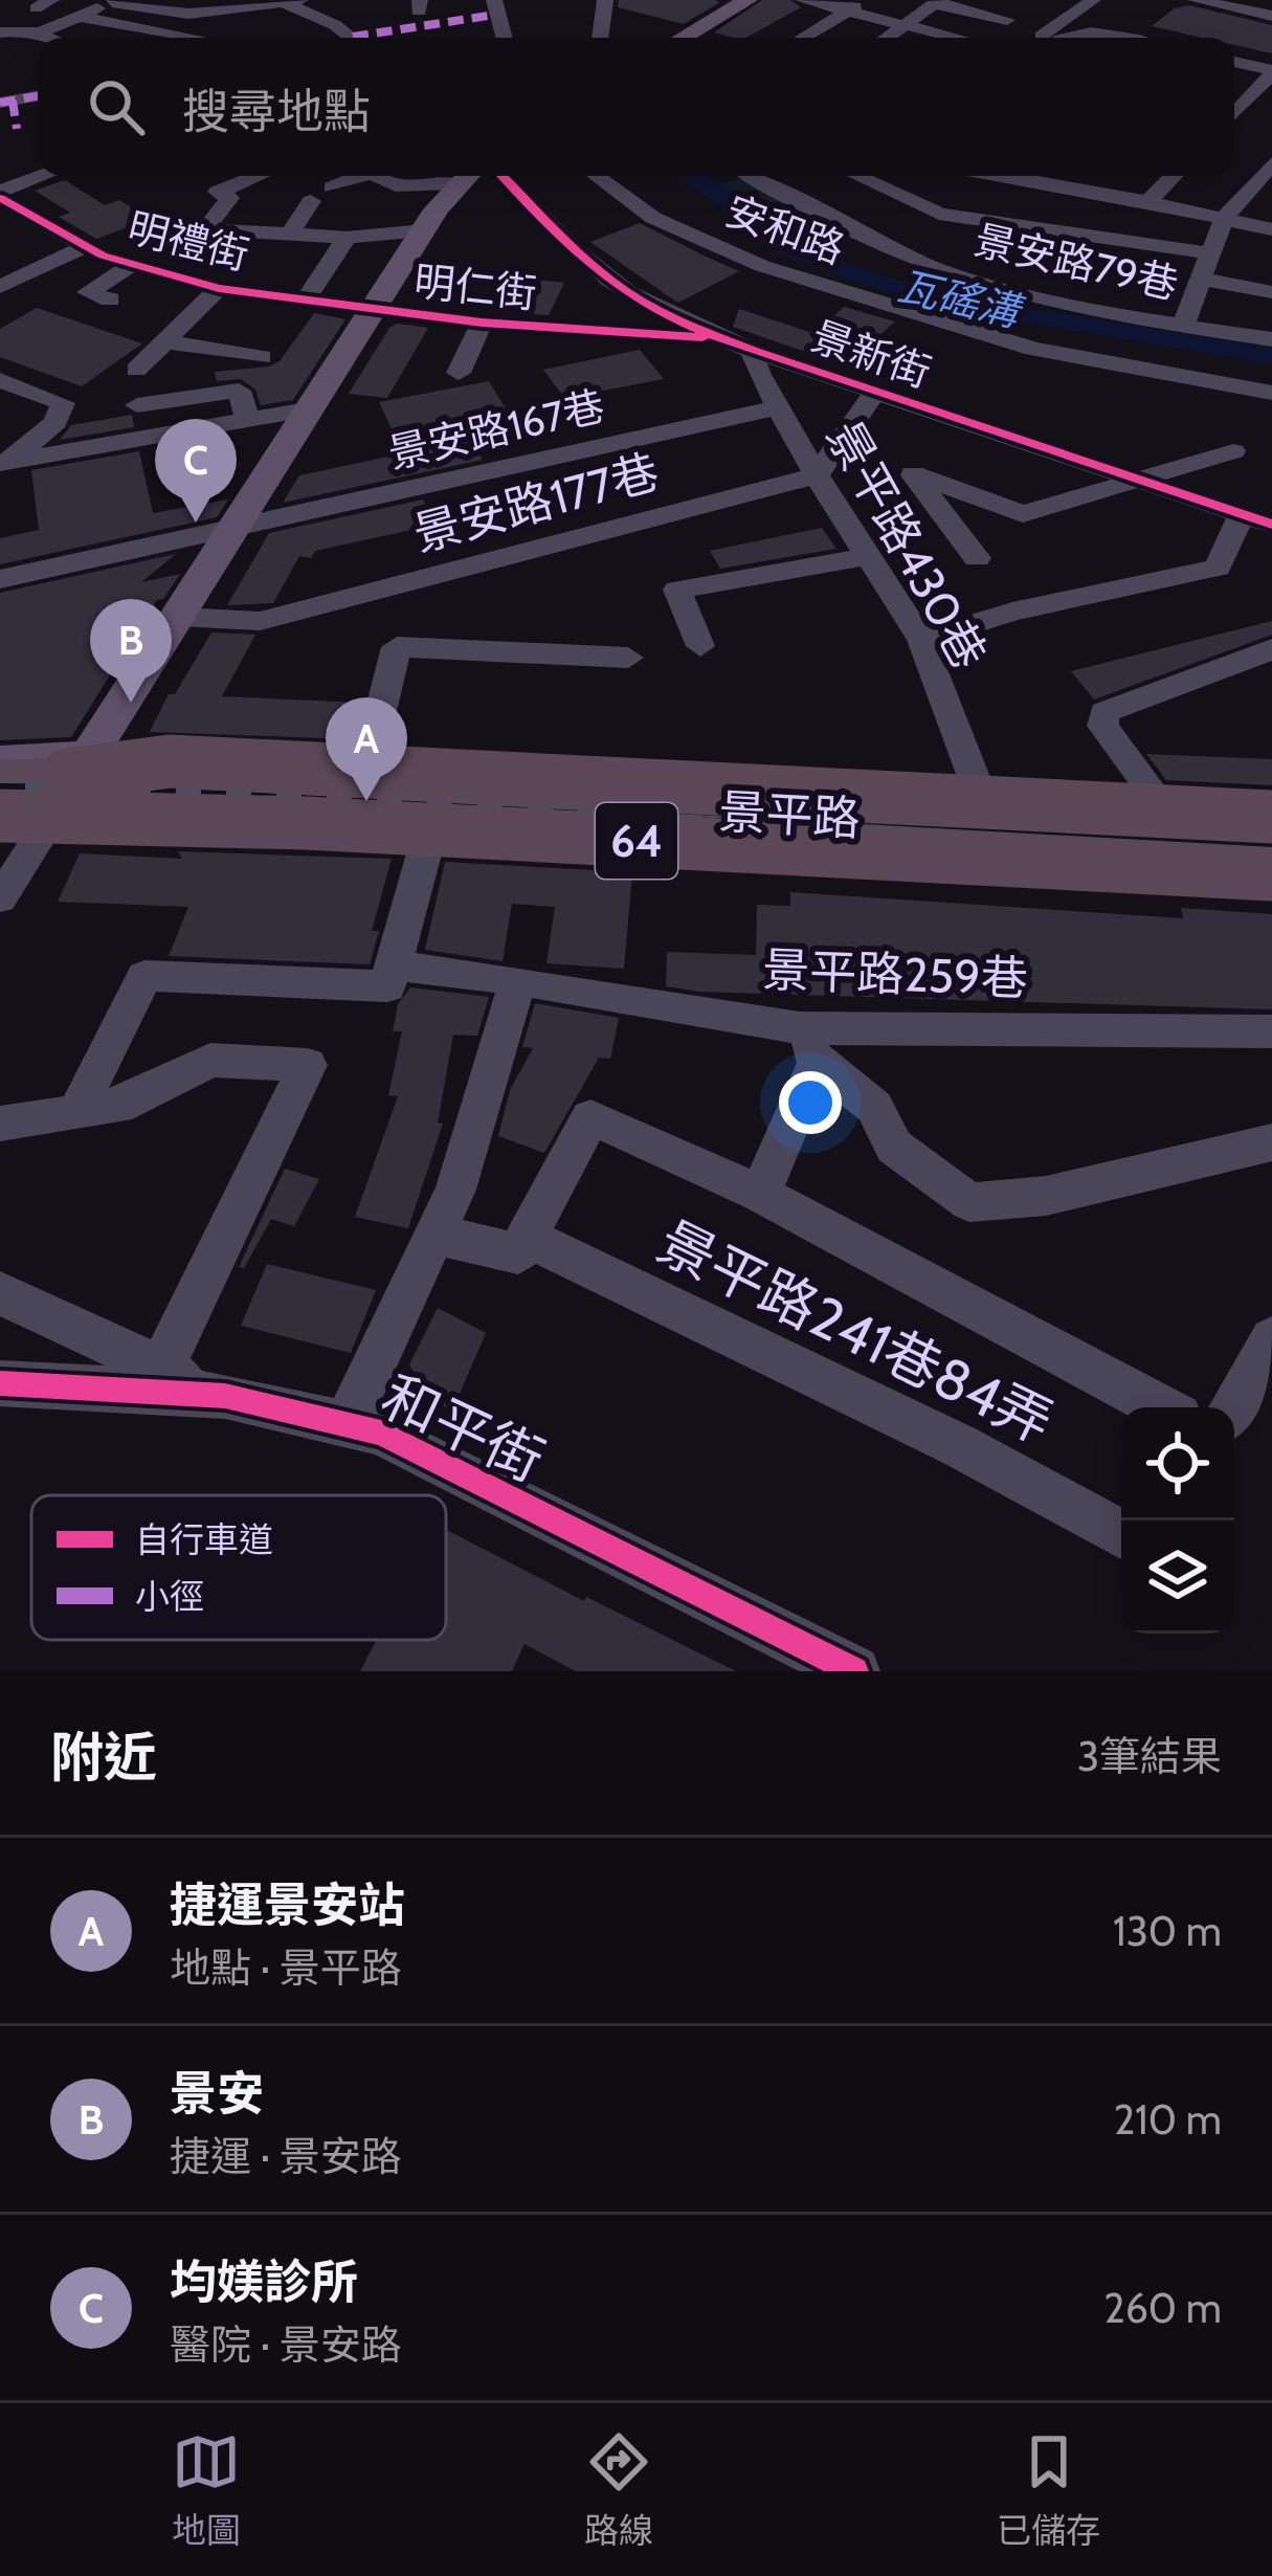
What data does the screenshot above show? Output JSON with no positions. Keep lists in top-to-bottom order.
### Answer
{
  "streets": {
    "highway": ["64"],
    "main road": ["景平路"],
    "street": [
      "安和路",
      "明禮街",
      "景安路79巷",
      "明仁街",
      "景新街",
      "景安路167巷",
      "景安路177巷",
      "景平路430巷",
      "景平路259巷",
      "景平路241巷84弄",
      "和平街"
    ]
  },
  "crossings": [
    ["明禮街", "明仁街"],
    ["明仁街", "景新街"],
    ["景新街", "景平路430巷"],
    ["景安路167巷", "景平路430巷"],
    ["景安路177巷", "景平路430巷"],
    ["景平路430巷", "景平路"],
    ["景平路", "64"]
  ],
  "water": ["瓦磘溝"],
  "legend": ["自行車道", "小徑"],
  "page": {
    "search": "搜尋地點",
    "pins": ["C", "B", "A"],
    "heading": ["附近", "3筆結果"],
    "list": [
      {
        "mark": "A",
        "name": "捷運景安站",
        "note": "地點 · 景平路",
        "value": "130 m"
      },
      {
        "mark": "B",
        "name": "景安",
        "note": "捷運 · 景安路",
        "value": "210 m"
      },
      {
        "mark": "C",
        "name": "均媄診所",
        "note": "醫院 · 景安路",
        "value": "260 m"
      }
    ],
    "nav": ["地圖", "路線", "已儲存"]
  }
}
